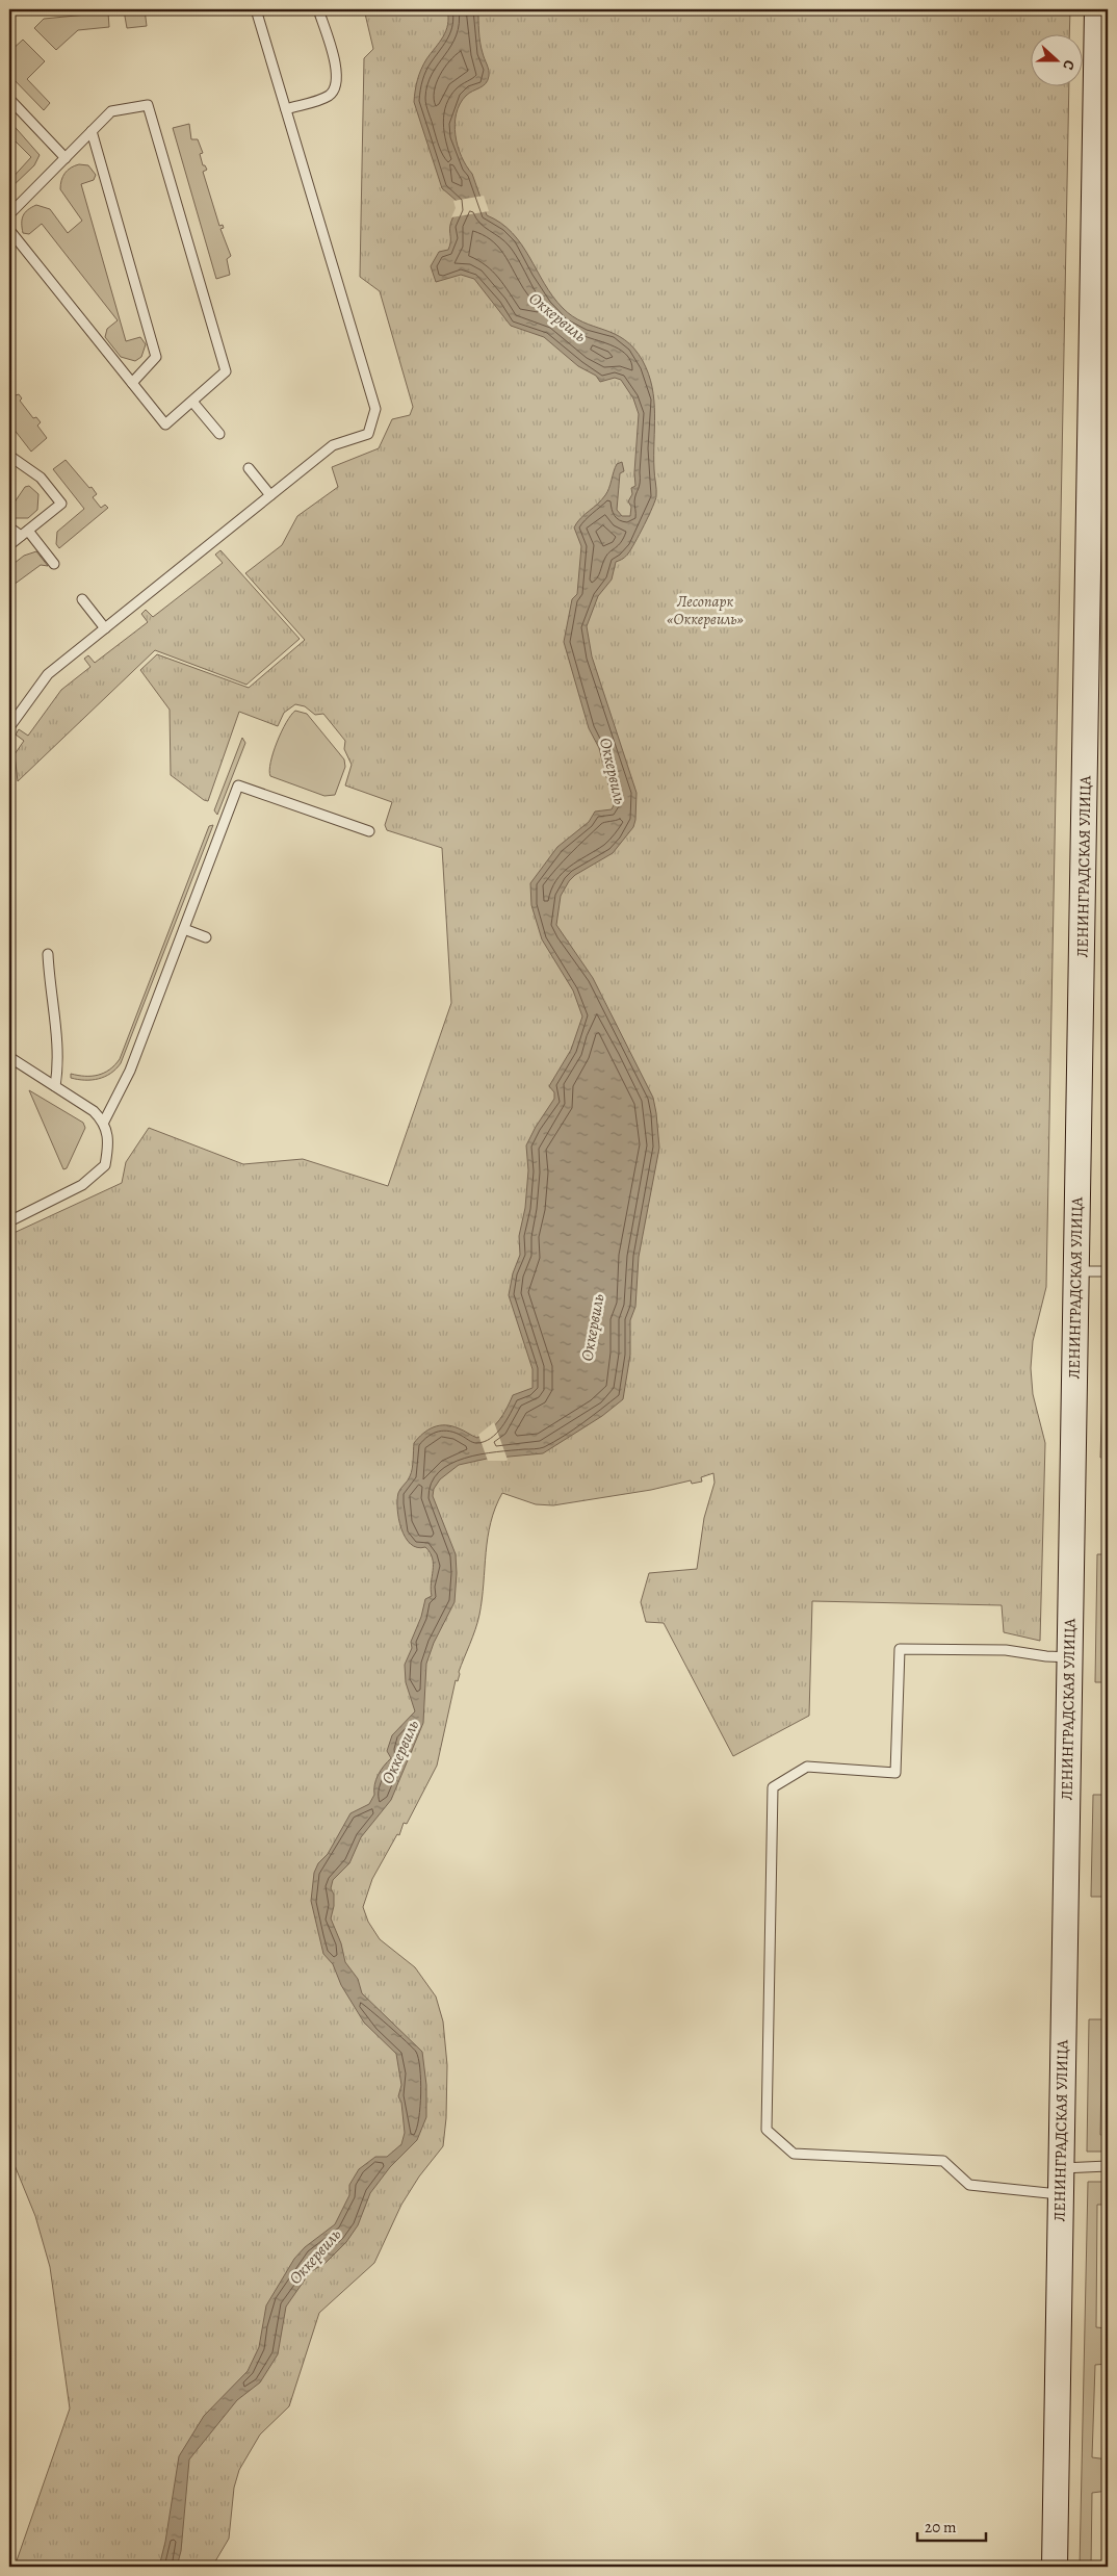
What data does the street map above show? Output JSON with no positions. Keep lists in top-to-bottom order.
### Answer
{
  "streets": {
    "street": ["ЛЕНИНГРАДСКАЯ УЛИЦА"]
  },
  "water": ["Оккервиль"],
  "parks": ["Лесопарк «Оккервиль»"],
  "scale_bar": "20 m",
  "north": "right"
}
